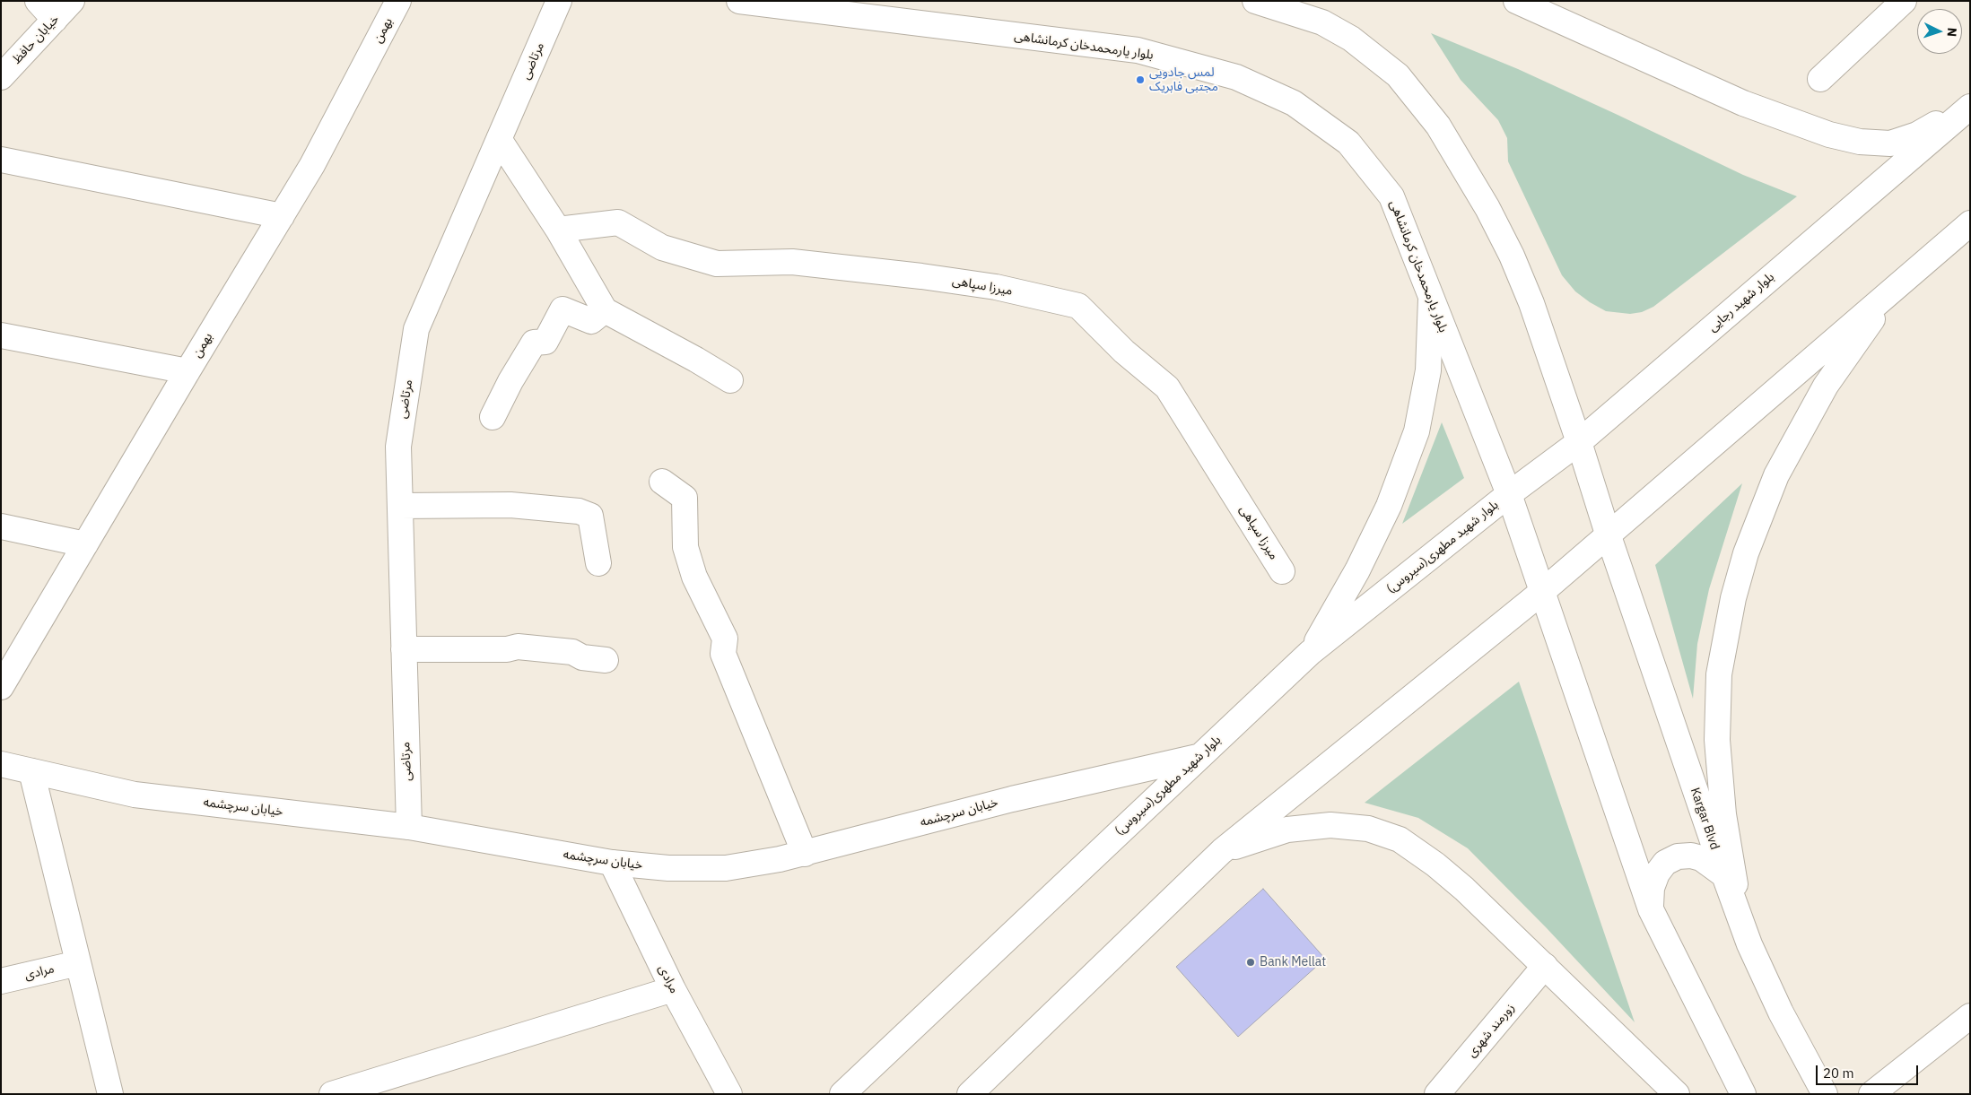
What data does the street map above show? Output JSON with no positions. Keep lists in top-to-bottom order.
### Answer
{
  "streets": {
    "main road": [
      "بهمن",
      "خیابان حافظ",
      "بلوار یارمحمدخان کرمانشاهی",
      "مرتاضی",
      "میرزا سپاهی",
      "بلوار شهید رجایی",
      "بلوار شهید مطهری(سیروس)",
      "خیابان سرچشمه",
      "Kargar Blvd",
      "مرادی",
      "زورمند شهری"
    ]
  },
  "crossings": [
    ["بلوار یارمحمدخان کرمانشاهی", "بلوار شهید رجایی"],
    ["بلوار یارمحمدخان کرمانشاهی", "بلوار شهید مطهری(سیروس)"],
    ["مرتاضی", "خیابان سرچشمه"],
    ["بلوار شهید رجایی", "بلوار شهید مطهری(سیروس)"],
    ["بلوار شهید مطهری(سیروس)", "خیابان سرچشمه"],
    ["خیابان سرچشمه", "مرادی"]
  ],
  "places": ["لمس جادویی مجتبی فابریک", "Bank Mellat"],
  "scale_bar": "20 m",
  "north": "right"
}
